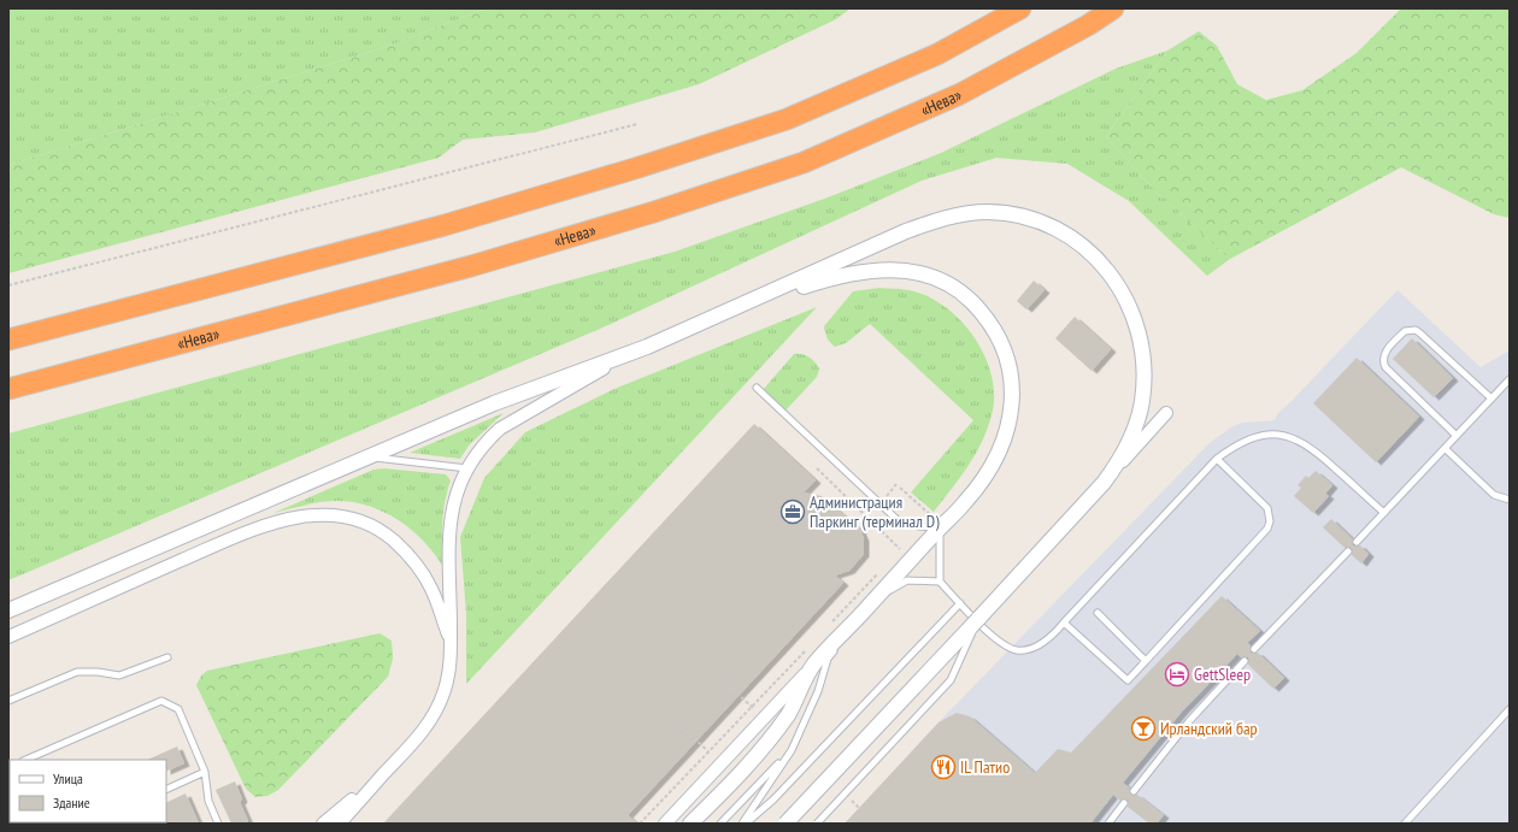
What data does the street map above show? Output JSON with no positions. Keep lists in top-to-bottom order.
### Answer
{
  "streets": {
    "highway": ["«Нева»"]
  },
  "places": {
    "office": ["Администрация Паркинг (терминал D)"],
    "hotel": ["GettSleep"],
    "bar": ["Ирландский бар"],
    "restaurant": ["IL Патио"]
  },
  "legend": ["Улица", "Здание"]
}
